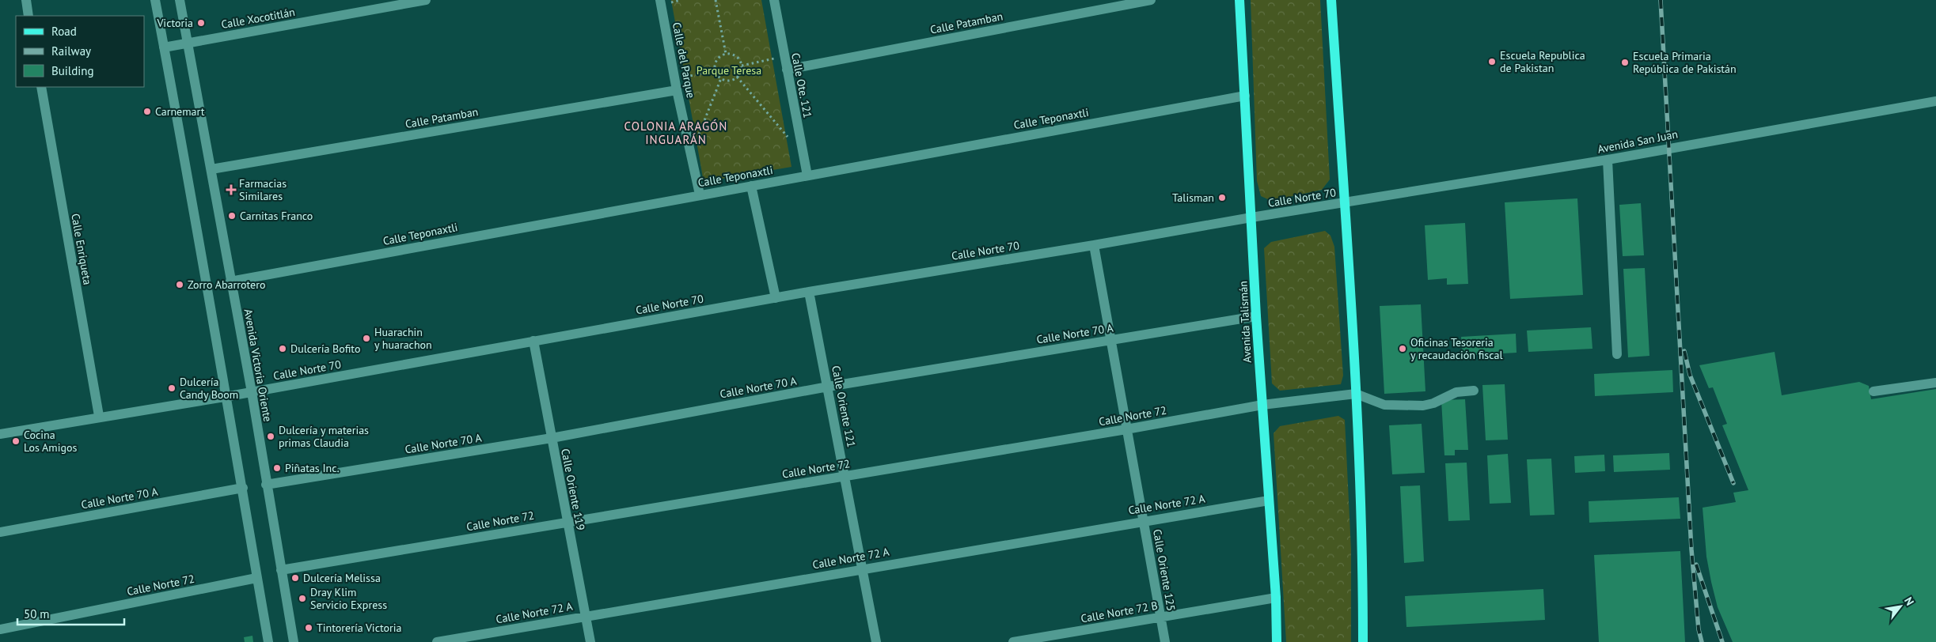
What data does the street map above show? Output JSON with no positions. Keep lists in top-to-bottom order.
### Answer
{
  "streets": {
    "main road": ["Avenida Talismán"],
    "street": [
      "Calle Xocotitlán",
      "Calle Patamban",
      "Calle del Parque",
      "Calle Ote. 121",
      "Calle Teponaxtli",
      "Avenida San Juan",
      "Calle Norte 70",
      "Calle Enriqueta",
      "Calle Norte 70 A",
      "Avenida Victoria Oriente",
      "Calle Oriente 121",
      "Calle Norte 72",
      "Calle Oriente 119",
      "Calle Norte 72 A",
      "Calle Oriente 125",
      "Calle Norte 72 B"
    ]
  },
  "crossings": [
    ["Calle Xocotitlán", "Avenida Victoria Oriente"],
    ["Calle Patamban", "Calle del Parque"],
    ["Calle Patamban", "Calle Ote. 121"],
    ["Calle Patamban", "Avenida Victoria Oriente"],
    ["Calle del Parque", "Calle Teponaxtli"],
    ["Calle Ote. 121", "Calle Teponaxtli"],
    ["Calle Teponaxtli", "Avenida Talismán"],
    ["Calle Teponaxtli", "Avenida Victoria Oriente"],
    ["Avenida San Juan", "Calle Norte 70"],
    ["Calle Norte 70", "Calle Enriqueta"],
    ["Calle Norte 70", "Avenida Talismán"],
    ["Calle Norte 70", "Avenida Victoria Oriente"],
    ["Calle Norte 70", "Calle Oriente 121"],
    ["Calle Norte 70", "Calle Oriente 119"],
    ["Calle Norte 70", "Calle Oriente 125"],
    ["Avenida Talismán", "Calle Norte 70 A"],
    ["Avenida Talismán", "Calle Norte 72"],
    ["Avenida Talismán", "Calle Norte 72 A"],
    ["Avenida Talismán", "Calle Norte 72 B"],
    ["Calle Norte 70 A", "Avenida Victoria Oriente"],
    ["Calle Norte 70 A", "Calle Oriente 121"],
    ["Calle Norte 70 A", "Calle Oriente 119"],
    ["Calle Norte 70 A", "Calle Oriente 125"],
    ["Avenida Victoria Oriente", "Calle Norte 72"],
    ["Calle Oriente 121", "Calle Norte 72"],
    ["Calle Oriente 121", "Calle Norte 72 A"],
    ["Calle Norte 72", "Calle Oriente 119"],
    ["Calle Norte 72", "Calle Oriente 125"],
    ["Calle Oriente 119", "Calle Norte 72 A"],
    ["Calle Norte 72 A", "Calle Oriente 125"],
    ["Calle Oriente 125", "Calle Norte 72 B"]
  ],
  "districts": ["COLONIA ARAGÓN INGUARÁN"],
  "parks": ["Parque Teresa"],
  "places": {
    "other": [
      "Victoria",
      "Escuela Republica de Pakistan",
      "Escuela Primaria República de Pakistán",
      "Carnemart",
      "Talisman",
      "Carnitas Franco",
      "Zorro Abarrotero",
      "Huarachin y huarachon",
      "Dulcería Bofito",
      "Oficinas Tesoreria y recaudación fiscal",
      "Dulcería Candy Boom",
      "Dulcería y materias primas Claudia",
      "Cocina Los Amigos",
      "Piñatas Inc.",
      "Dulcería Melissa",
      "Dray Klim Servicio Express",
      "Tintorería Victoria"
    ],
    "health": ["Farmacias Similares"]
  },
  "legend": ["Road", "Railway", "Building"],
  "scale_bar": "50 m",
  "north": "top right"
}
